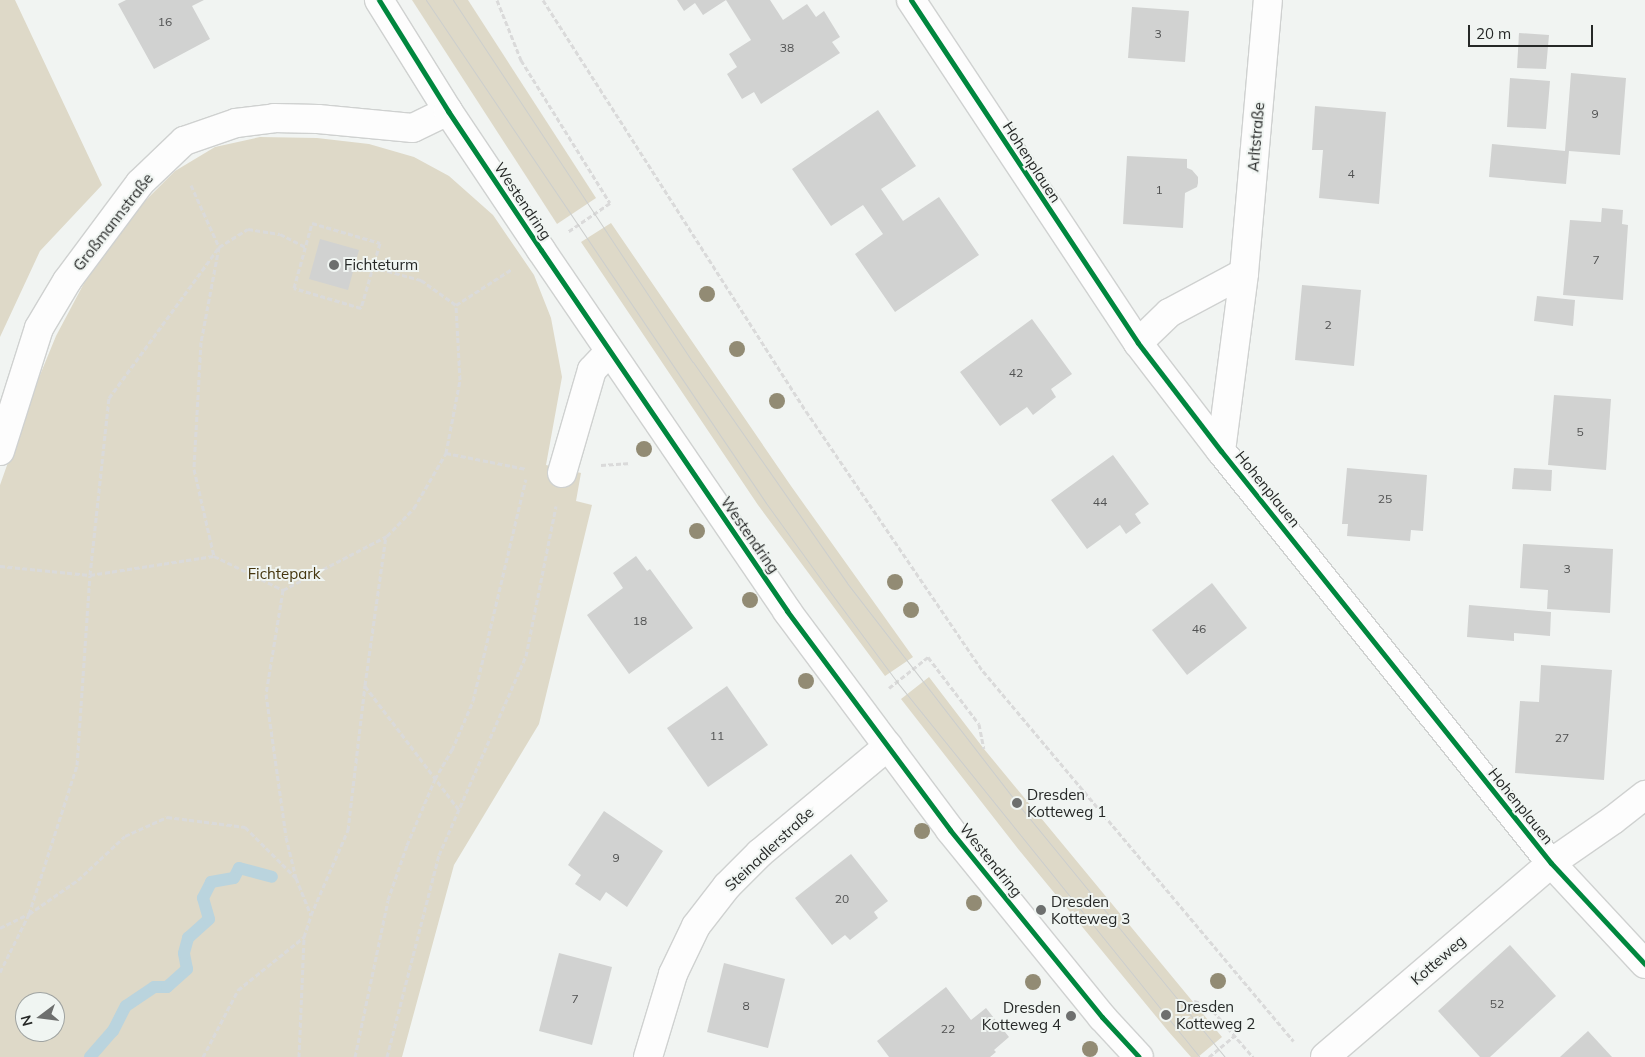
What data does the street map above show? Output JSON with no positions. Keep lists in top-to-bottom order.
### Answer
{
  "streets": {
    "street": [
      "Arltstraße",
      "Hohenplauen",
      "Westendring",
      "Großmannstraße",
      "Steinadlerstraße",
      "Kotteweg"
    ]
  },
  "crossings": [
    ["Arltstraße", "Hohenplauen"],
    ["Hohenplauen", "Kotteweg"],
    ["Westendring", "Großmannstraße"],
    ["Westendring", "Steinadlerstraße"]
  ],
  "parks": ["Fichtepark"],
  "places": [
    "Fichteturm",
    "Dresden Kotteweg 1",
    "Dresden Kotteweg 3",
    "Dresden Kotteweg 2",
    "Dresden Kotteweg 4"
  ],
  "house_numbers": [
    "16",
    "3",
    "38",
    "9",
    "4",
    "1",
    "7",
    "2",
    "42",
    "5",
    "25",
    "44",
    "3",
    "18",
    "46",
    "11",
    "27",
    "9",
    "20",
    "7",
    "52",
    "8",
    "22"
  ],
  "scale_bar": "20 m",
  "north": "left"
}
